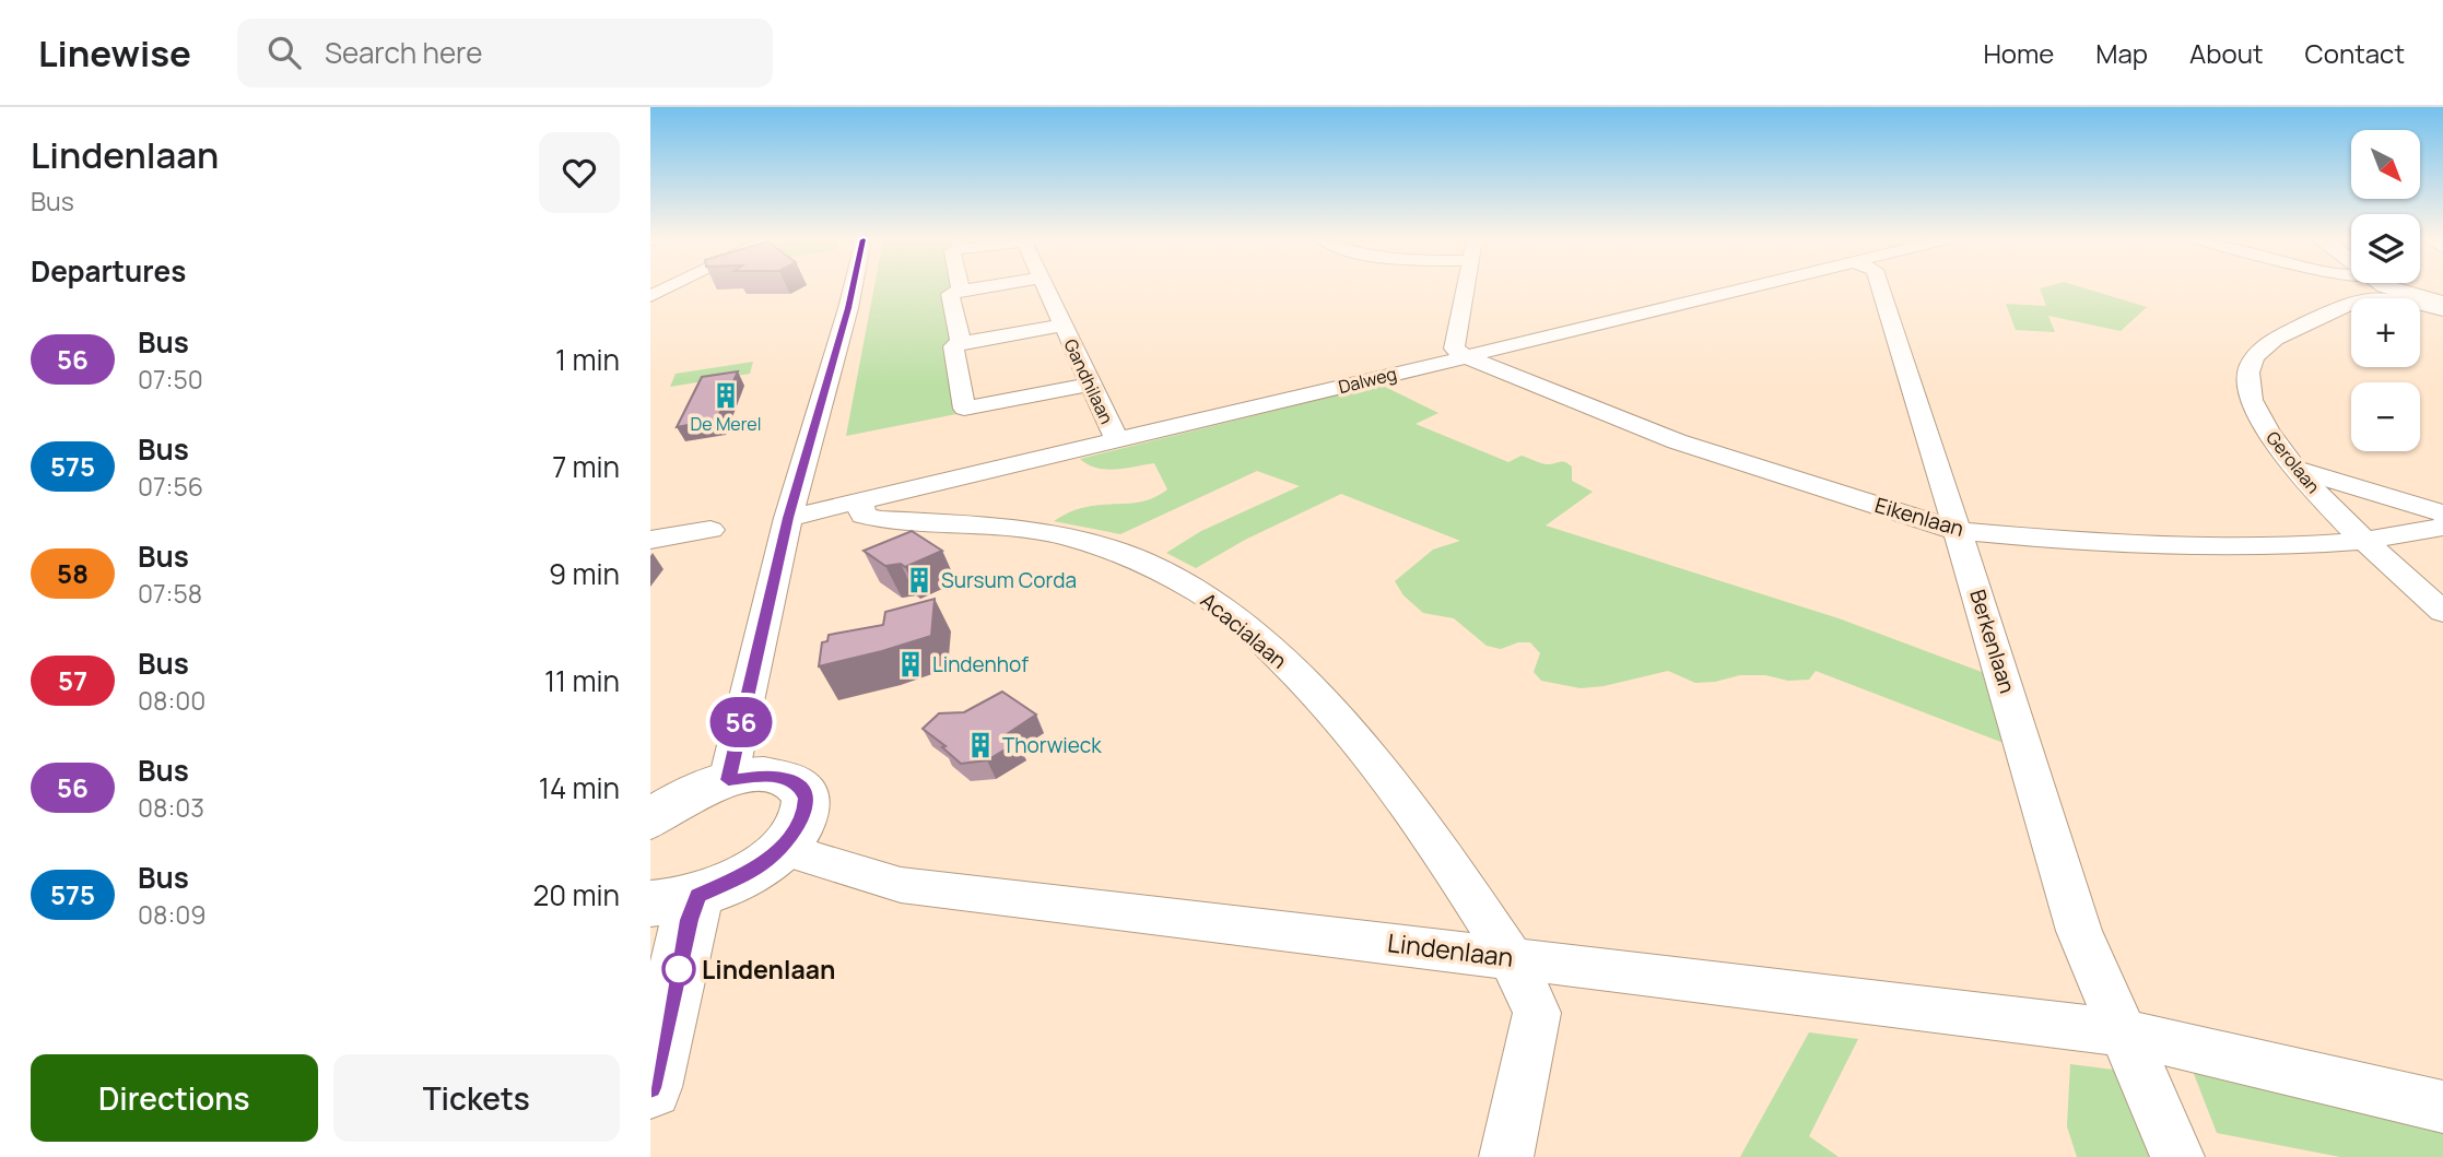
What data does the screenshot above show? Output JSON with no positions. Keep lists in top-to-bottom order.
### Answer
{
  "streets": {
    "street": [
      "Dalweg",
      "Gandhilaan",
      "Gerolaan",
      "Eikenlaan",
      "Acacialaan",
      "Berkenlaan",
      "Lindenlaan"
    ]
  },
  "crossings": [
    ["Dalweg", "Gandhilaan"],
    ["Dalweg", "Eikenlaan"],
    ["Dalweg", "Acacialaan"],
    ["Gerolaan", "Eikenlaan"],
    ["Eikenlaan", "Berkenlaan"],
    ["Acacialaan", "Lindenlaan"],
    ["Berkenlaan", "Lindenlaan"]
  ],
  "places": {
    "building": [
      "De Merel",
      "Sursum Corda",
      "Lindenhof",
      "Thorwieck"
    ],
    "other": ["Lindenlaan"]
  },
  "lines": ["bus line 56"],
  "north": "bottom right",
  "page": {
    "header": "Linewise",
    "search": "Search here",
    "nav": [
      "Home",
      "Map",
      "About",
      "Contact"
    ],
    "heading": [
      ["Lindenlaan", "Bus"],
      "Departures"
    ],
    "on_map": "56",
    "map_buttons": ["+", "−"],
    "list": [
      {
        "mark": "56",
        "name": "Bus",
        "note": "07:50",
        "value": "1 min"
      },
      {
        "mark": "575",
        "name": "Bus",
        "note": "07:56",
        "value": "7 min"
      },
      {
        "mark": "58",
        "name": "Bus",
        "note": "07:58",
        "value": "9 min"
      },
      {
        "mark": "57",
        "name": "Bus",
        "note": "08:00",
        "value": "11 min"
      },
      {
        "mark": "56",
        "name": "Bus",
        "note": "08:03",
        "value": "14 min"
      },
      {
        "mark": "575",
        "name": "Bus",
        "note": "08:09",
        "value": "20 min"
      }
    ],
    "buttons": ["Directions", "Tickets"]
  }
}
